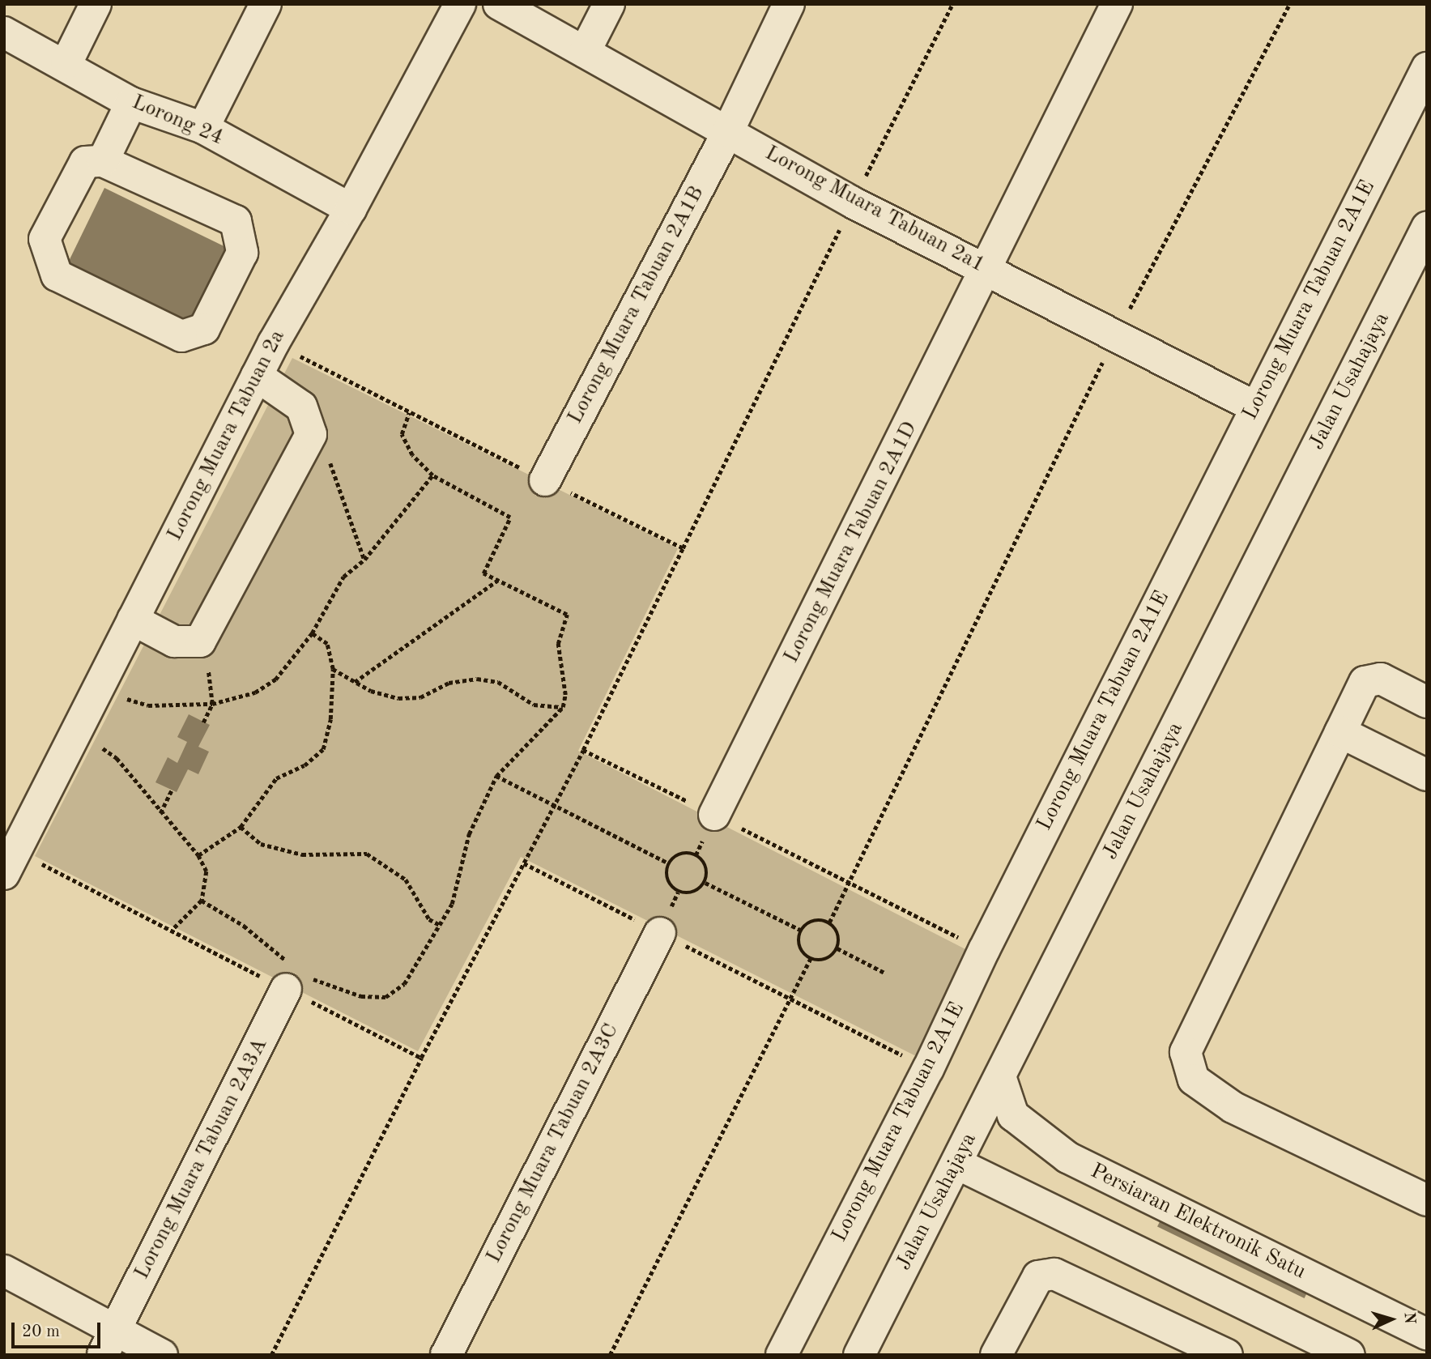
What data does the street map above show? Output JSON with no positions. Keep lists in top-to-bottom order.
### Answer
{
  "streets": {
    "street": [
      "Lorong 24",
      "Lorong Muara Tabuan 2a1",
      "Lorong Muara Tabuan 2A1E",
      "Lorong Muara Tabuan 2A1B",
      "Jalan Usahajaya",
      "Lorong Muara Tabuan 2a",
      "Lorong Muara Tabuan 2A1D",
      "Lorong Muara Tabuan 2A3C",
      "Lorong Muara Tabuan 2A3A",
      "Persiaran Elektronik Satu"
    ]
  },
  "crossings": [
    ["Lorong 24", "Lorong Muara Tabuan 2a"],
    ["Lorong Muara Tabuan 2a1", "Lorong Muara Tabuan 2A1E"],
    ["Lorong Muara Tabuan 2a1", "Lorong Muara Tabuan 2A1B"],
    ["Lorong Muara Tabuan 2a1", "Lorong Muara Tabuan 2A1D"],
    ["Jalan Usahajaya", "Persiaran Elektronik Satu"]
  ],
  "scale_bar": "20 m",
  "north": "right"
}
